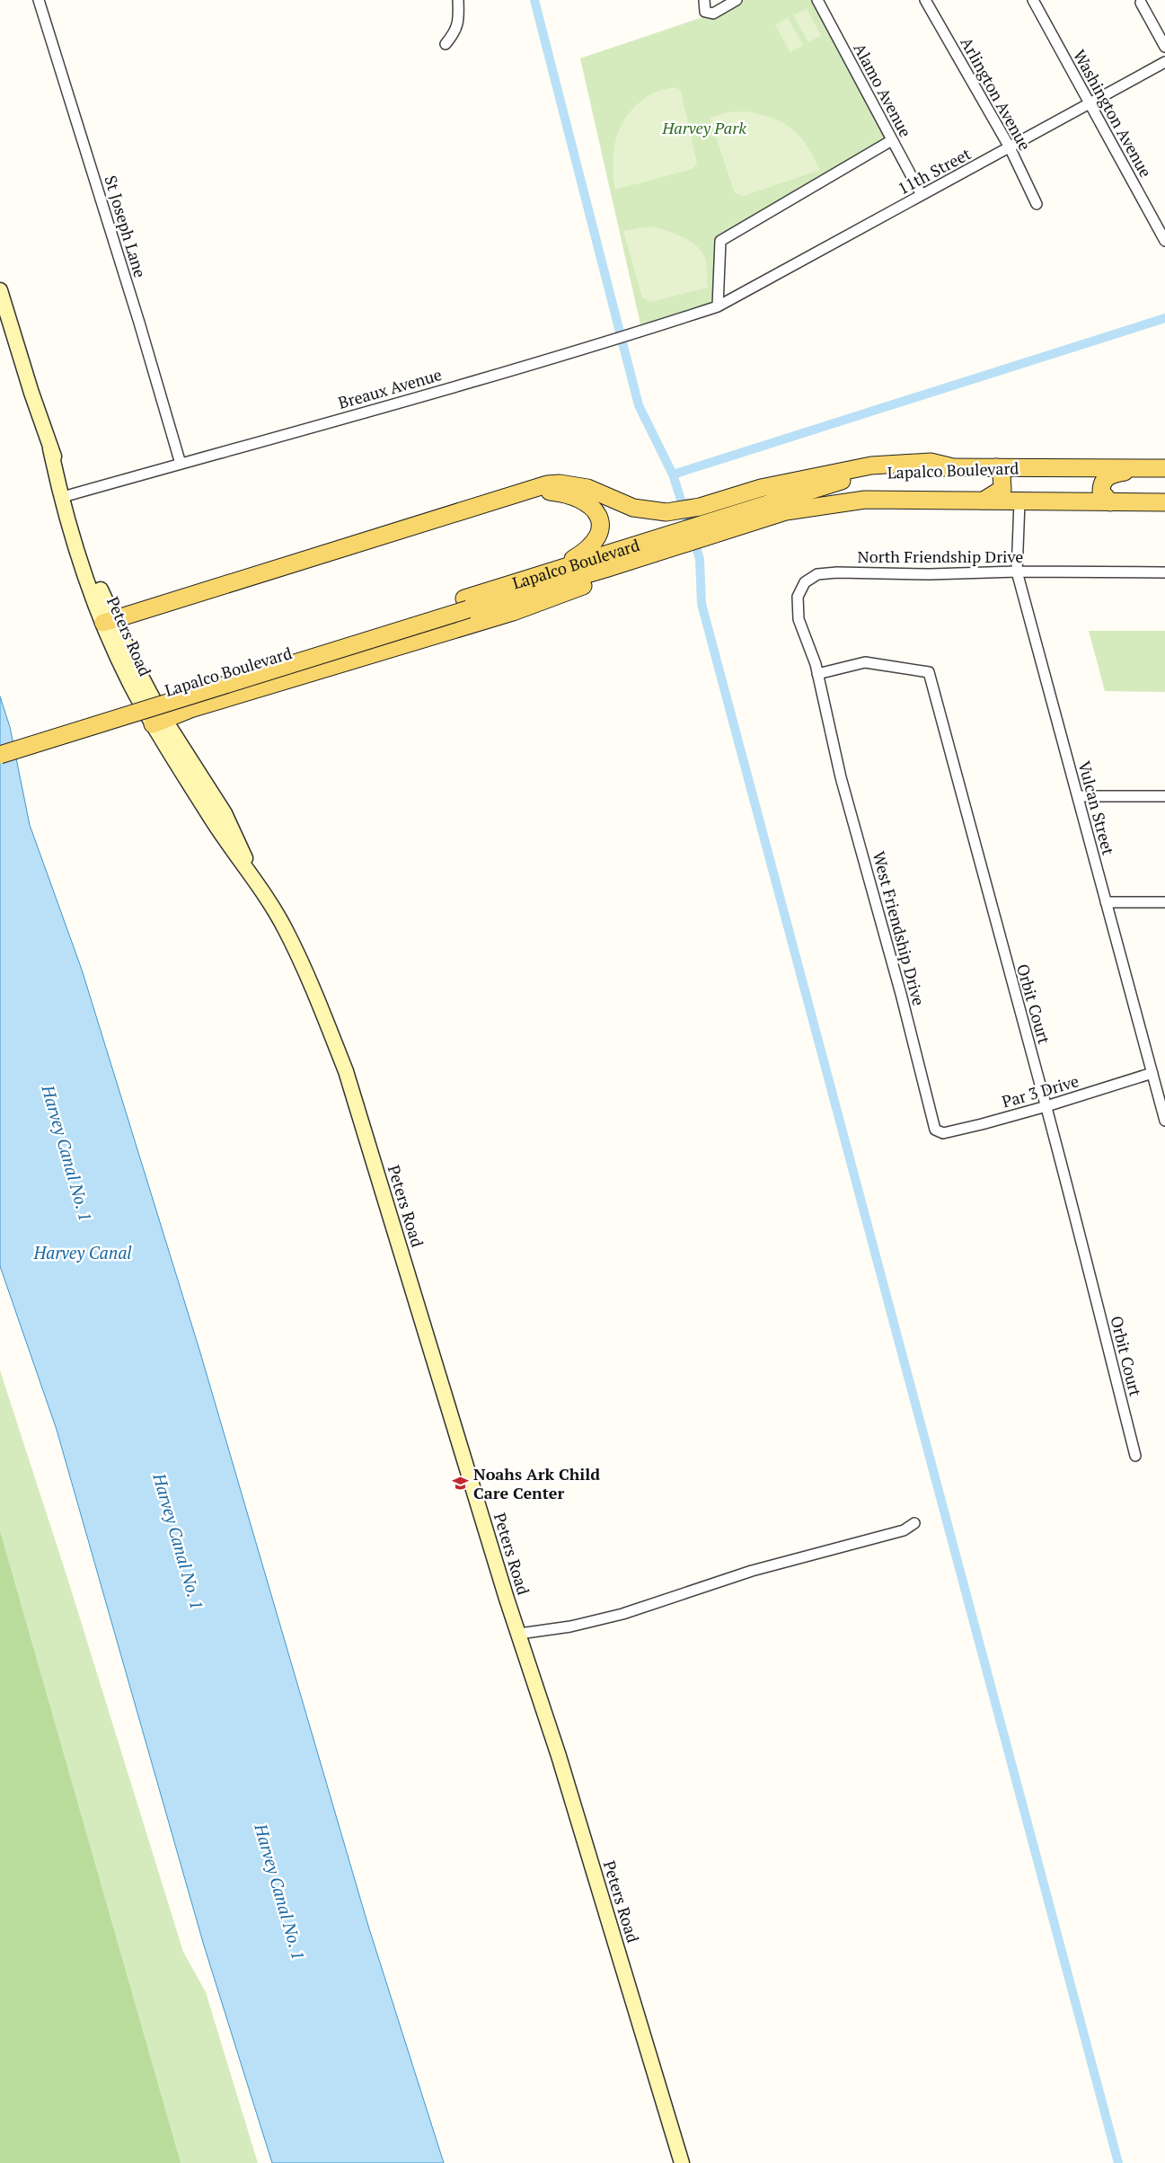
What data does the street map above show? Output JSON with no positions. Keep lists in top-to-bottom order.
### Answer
{
  "streets": {
    "main road": ["Lapalco Boulevard", "Peters Road"],
    "street": [
      "Alamo Avenue",
      "Arlington Avenue",
      "Washington Avenue",
      "11th Street",
      "St Joseph Lane",
      "Breaux Avenue",
      "North Friendship Drive",
      "Vulcan Street",
      "West Friendship Drive",
      "Orbit Court",
      "Par 3 Drive"
    ]
  },
  "crossings": [
    ["Alamo Avenue", "11th Street"],
    ["Arlington Avenue", "11th Street"],
    ["Washington Avenue", "11th Street"],
    ["11th Street", "Breaux Avenue"],
    ["St Joseph Lane", "Breaux Avenue"],
    ["Breaux Avenue", "Peters Road"],
    ["Lapalco Boulevard", "Vulcan Street"],
    ["North Friendship Drive", "Vulcan Street"],
    ["North Friendship Drive", "West Friendship Drive"],
    ["North Friendship Drive", "Orbit Court"],
    ["Vulcan Street", "Par 3 Drive"],
    ["West Friendship Drive", "Par 3 Drive"],
    ["Orbit Court", "Par 3 Drive"]
  ],
  "water": ["Harvey Canal No. 1", "Harvey Canal"],
  "parks": ["Harvey Park"],
  "places": {
    "school or university": ["Noahs Ark Child Care Center"]
  }
}
